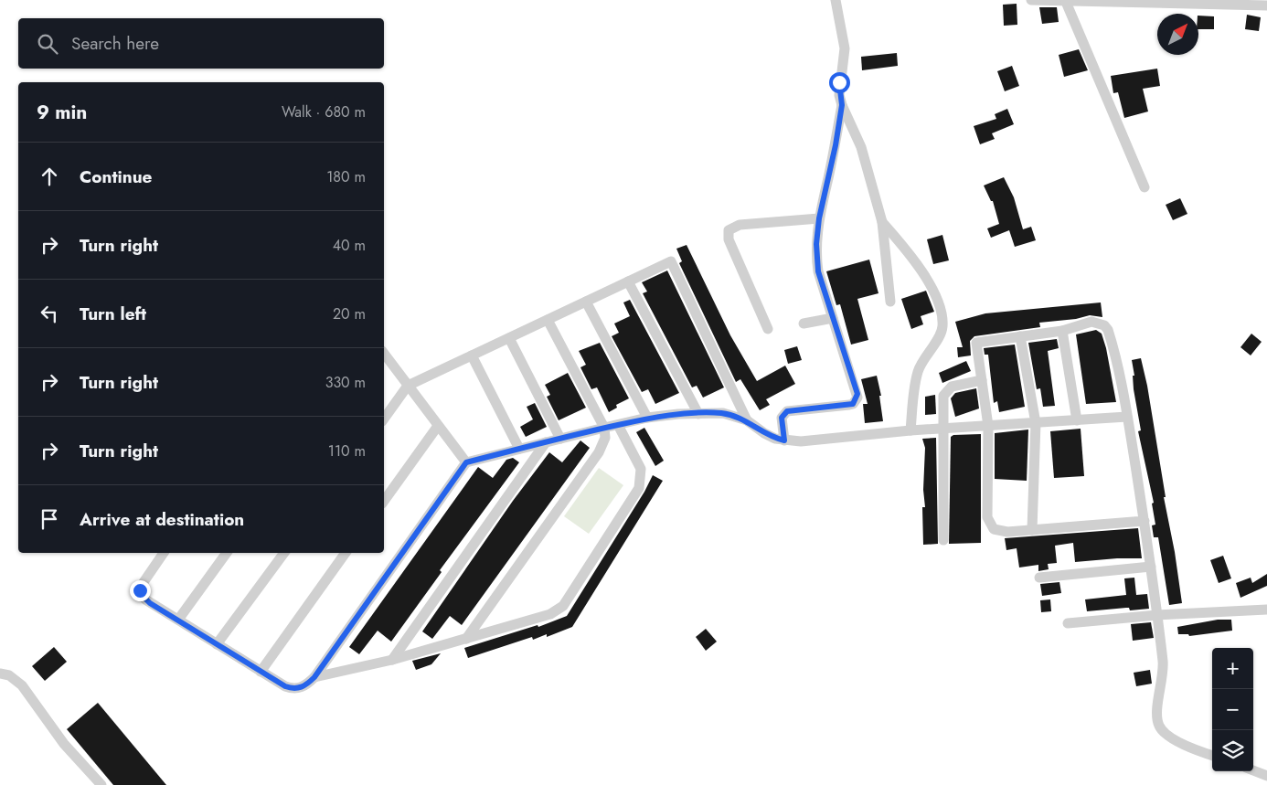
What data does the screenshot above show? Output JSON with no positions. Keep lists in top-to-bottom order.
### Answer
{
  "north": "top right",
  "page": {
    "search": "Search here",
    "heading": ["9 min", "Walk · 680 m"],
    "list": [
      ["Continue", "180 m"],
      ["Turn right", "40 m"],
      ["Turn left", "20 m"],
      ["Turn right", "330 m"],
      ["Turn right", "110 m"],
      "Arrive at destination"
    ],
    "map_buttons": ["+", "−"]
  }
}
